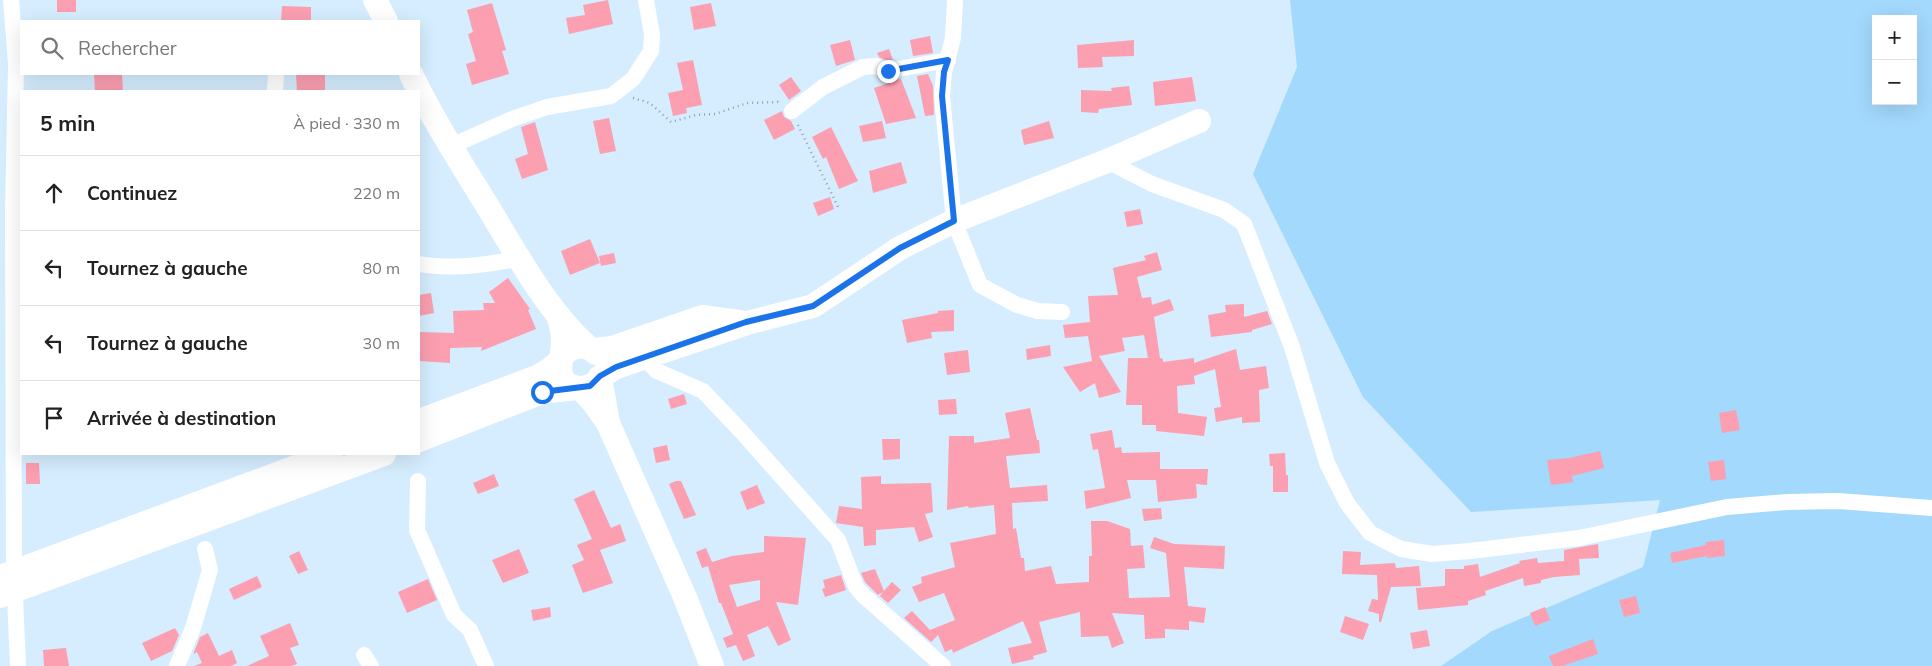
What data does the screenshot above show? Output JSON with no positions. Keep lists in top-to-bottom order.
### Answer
{
  "page": {
    "map_buttons": ["+", "−"],
    "search": "Rechercher",
    "heading": ["5 min", "À pied · 330 m"],
    "list": [
      ["Continuez", "220 m"],
      ["Tournez à gauche", "80 m"],
      ["Tournez à gauche", "30 m"],
      "Arrivée à destination"
    ]
  }
}
